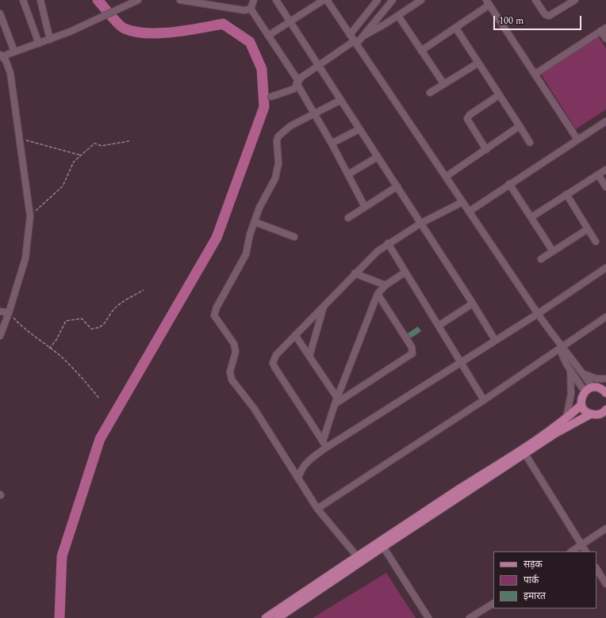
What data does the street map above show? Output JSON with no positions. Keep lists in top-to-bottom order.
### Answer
{
  "legend": ["सड़क", "पार्क", "इमारत"],
  "scale_bar": "100 m"
}
